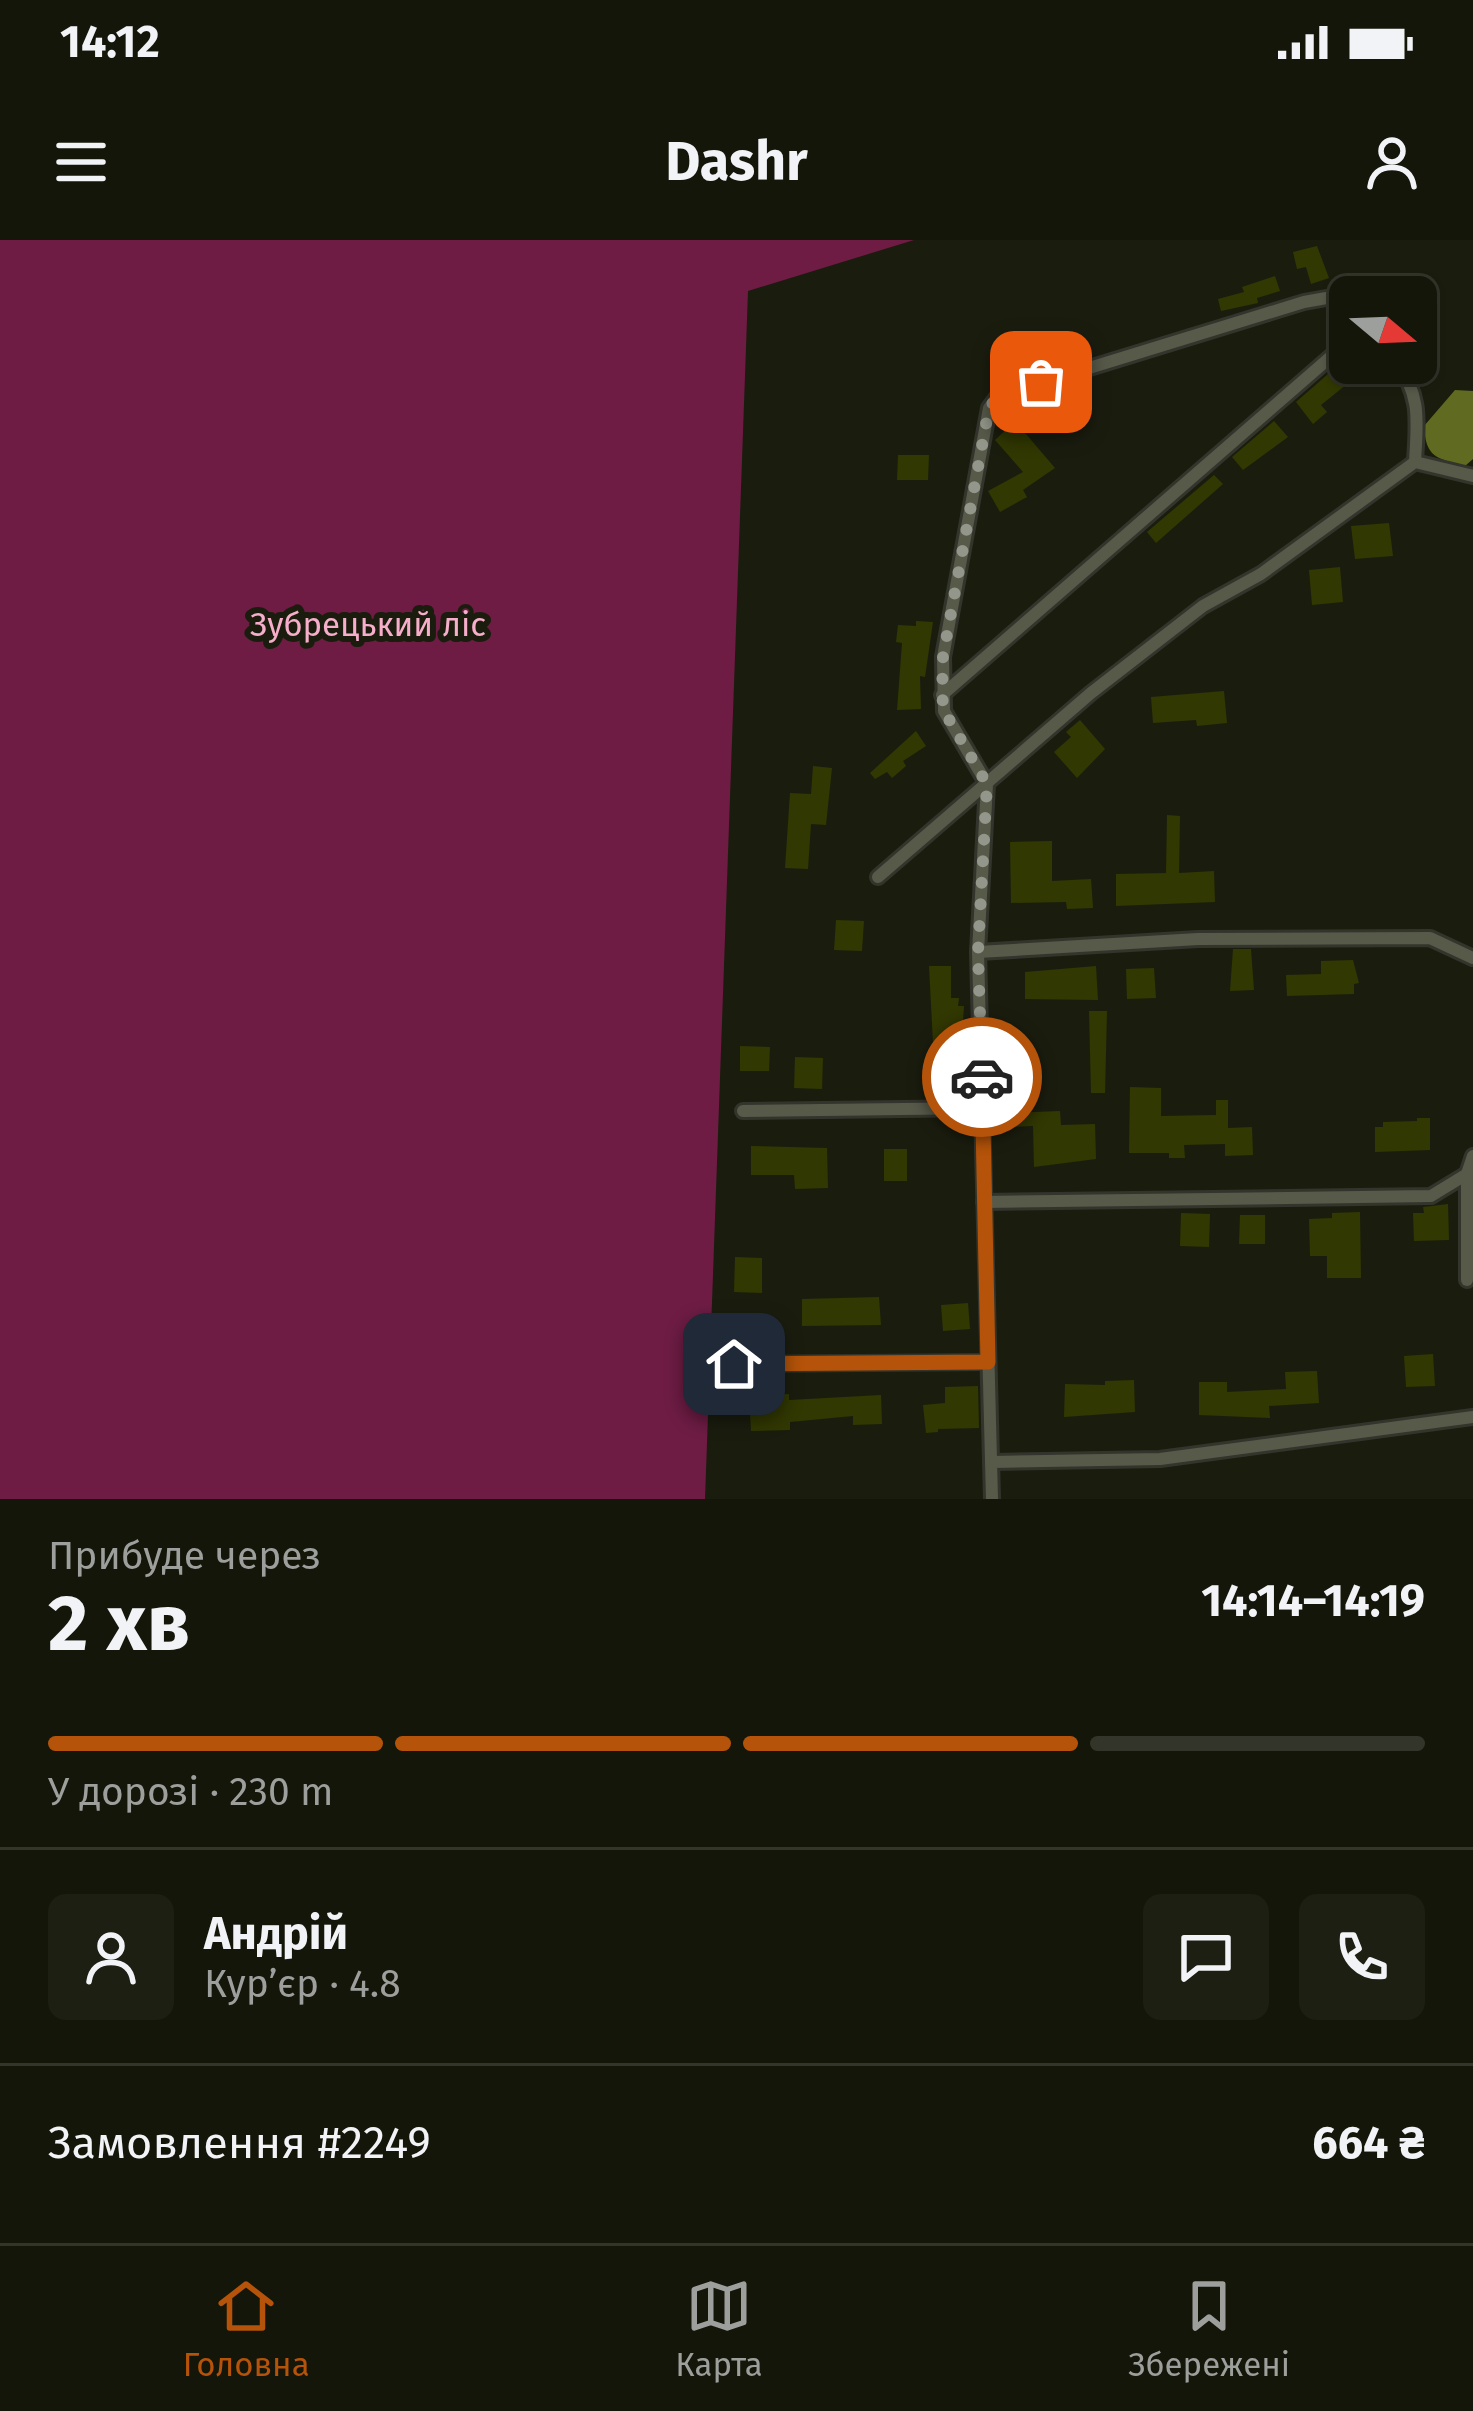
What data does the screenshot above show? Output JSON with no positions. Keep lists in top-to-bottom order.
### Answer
{
  "parks": ["Зубрецький ліс"],
  "north": "right",
  "page": {
    "status": "14:12",
    "header": "Dashr",
    "heading": ["2 хв", "Прибуде через", "14:14–14:19"],
    "panel": [
      "Андрій",
      "Кур’єр · 4.8",
      "Замовлення #2249",
      "664 ₴"
    ],
    "bar": "У дорозі · 230 m",
    "tabs": ["Головна", "Карта", "Збережені"]
  }
}
